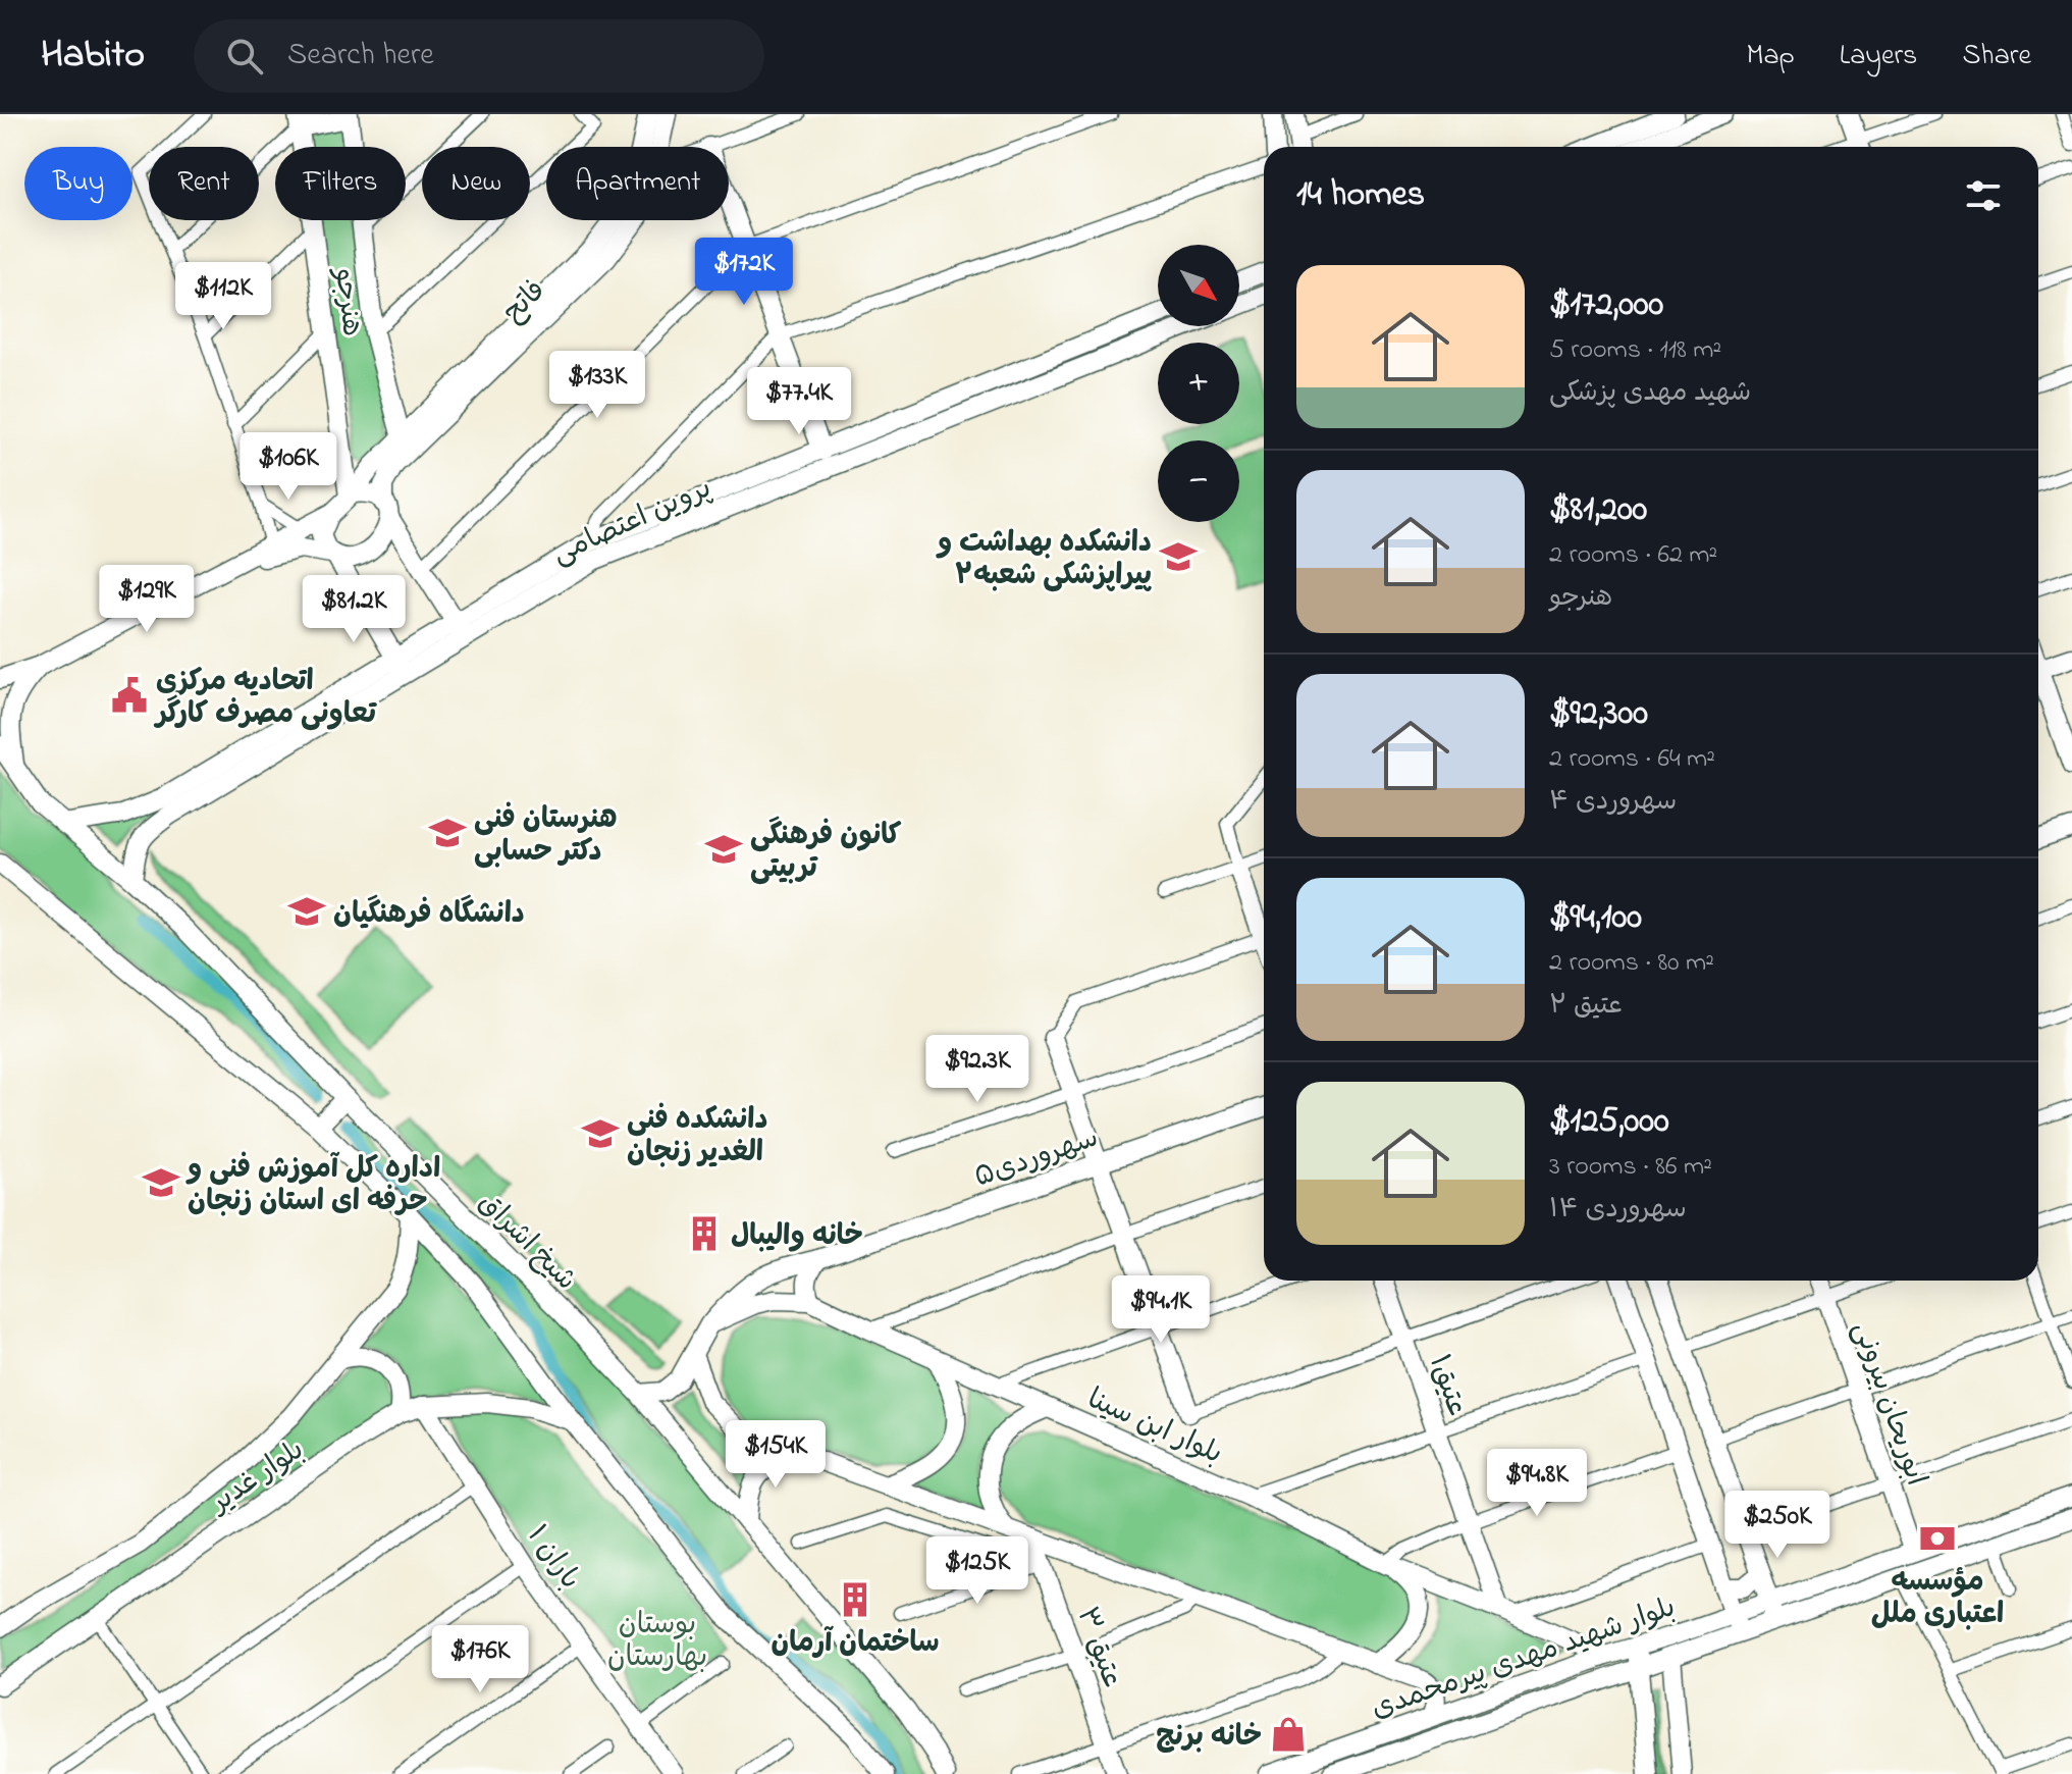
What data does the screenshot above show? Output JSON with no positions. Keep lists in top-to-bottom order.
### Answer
{
  "streets": {
    "main road": [
      "فاتح",
      "هنرجو",
      "پروین اعتصامی",
      "سهروردی۵",
      "شیخ اشراق",
      "عتیق۱",
      "ابوریحان بیرونی",
      "بلوار ابن سینا",
      "بلوار غدیر",
      "باران ۱",
      "عتیق ۳",
      "بلوار شهید مهدی پیرمحمدی"
    ]
  },
  "crossings": [
    ["فاتح", "هنرجو"],
    ["پروین اعتصامی", "شیخ اشراق"],
    ["سهروردی۵", "بلوار ابن سینا"],
    ["عتیق۱", "بلوار ابن سینا"],
    ["ابوریحان بیرونی", "بلوار شهید مهدی پیرمحمدی"],
    ["بلوار ابن سینا", "بلوار شهید مهدی پیرمحمدی"],
    ["بلوار غدیر", "باران ۱"]
  ],
  "parks": ["بوستان بهارستان"],
  "places": {
    "school or university": [
      "دانشکده بهداشت و پیراپزشکى شعبه۲",
      "هنرستان فنی دکتر حسابی",
      "کانون فرهنگی تربیتی",
      "دانشگاه فرهنگیان",
      "دانشکده فنی الغدیر زنجان",
      "اداره کل آموزش فنی و حرفه ای استان زنجان"
    ],
    "public building": ["اتحادیه مرکزی تعاونی مصرف کارگر"],
    "building": ["خانه والیبال", "ساختمان آرمان"],
    "bank": ["مؤسسه اعتباری ملل"],
    "shop": ["خانه برنج"]
  },
  "north": "bottom right",
  "page": {
    "header": "Habito",
    "search": "Search here",
    "nav": ["Map", "Layers", "Share"],
    "chip": [
      "Buy",
      "Rent",
      "Filters",
      "New",
      "Apartment"
    ],
    "heading": "14 homes",
    "price": [
      "$172K",
      "$112K",
      "$133K",
      "$77.4K",
      "$106K",
      "$129K",
      "$81.2K",
      "$92.3K",
      "$94.1K",
      "$154K",
      "$94.8K",
      "$250K",
      "$125K",
      "$176K"
    ],
    "map_buttons": ["+", "−"],
    "list": [
      {
        "name": "$172,000",
        "note": "5 rooms · 118 m² · شهید مهدی پزشکی"
      },
      {
        "name": "$81,200",
        "note": "2 rooms · 62 m² · هنرجو"
      },
      {
        "name": "$92,300",
        "note": "2 rooms · 64 m² · سهروردی ۴"
      },
      {
        "name": "$94,100",
        "note": "2 rooms · 80 m² · عتیق ۲"
      },
      {
        "name": "$125,000",
        "note": "3 rooms · 86 m² · سهروردی ۱۴"
      }
    ]
  }
}
